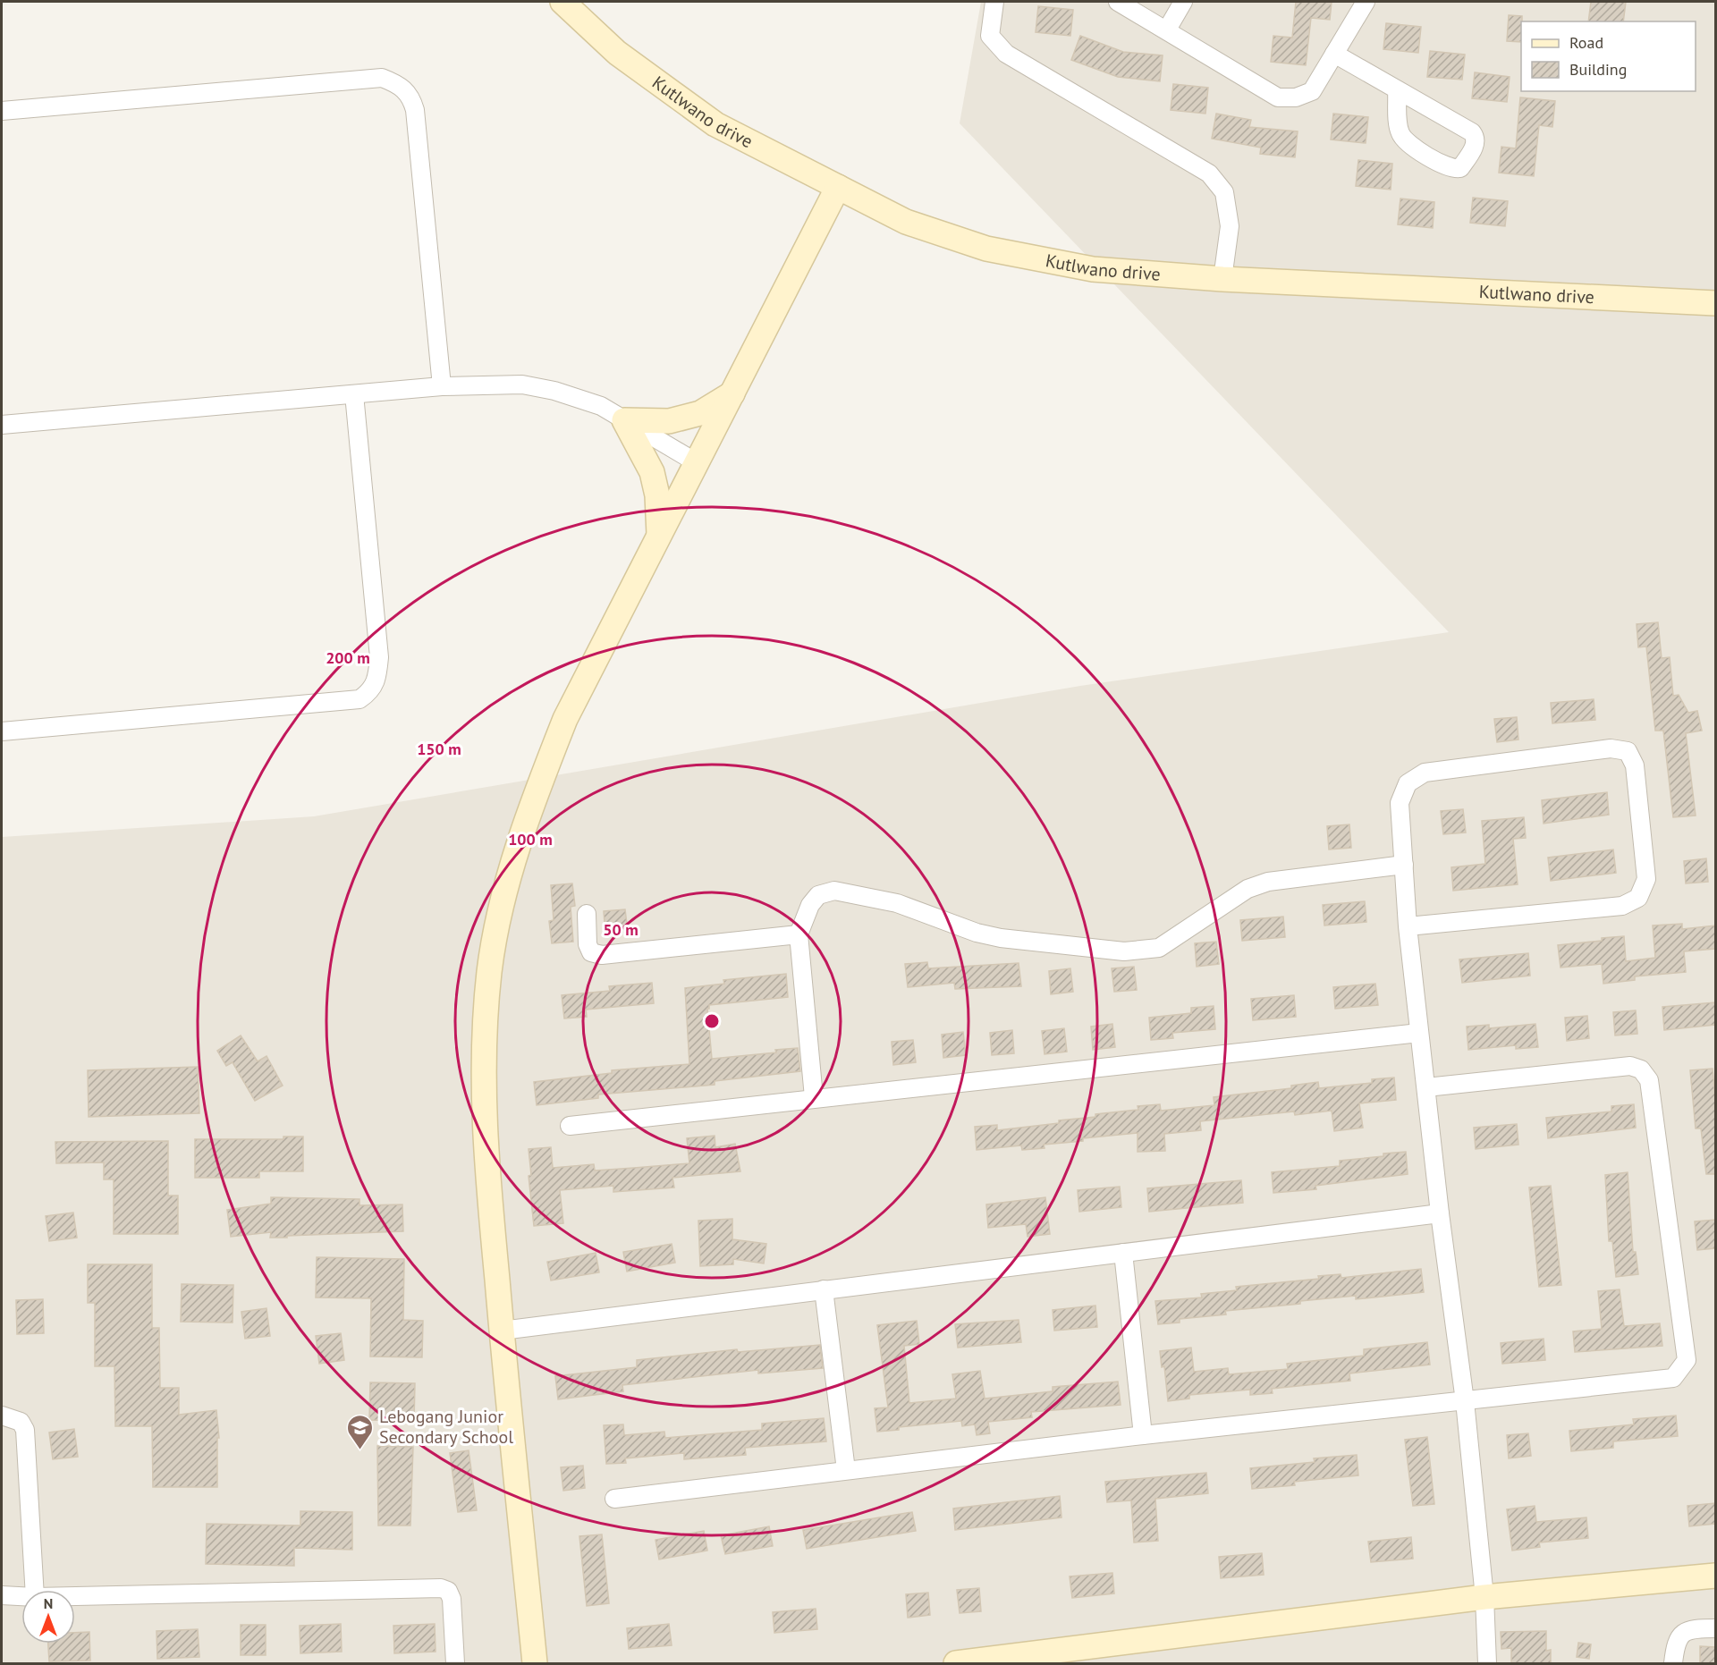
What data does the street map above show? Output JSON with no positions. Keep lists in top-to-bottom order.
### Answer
{
  "streets": {
    "street": ["Kutlwano drive"]
  },
  "places": {
    "school or university": ["Lebogang Junior Secondary School"]
  },
  "legend": ["Road", "Building"],
  "north": "top",
  "rings": [
    "200 m",
    "150 m",
    "100 m",
    "50 m"
  ]
}
